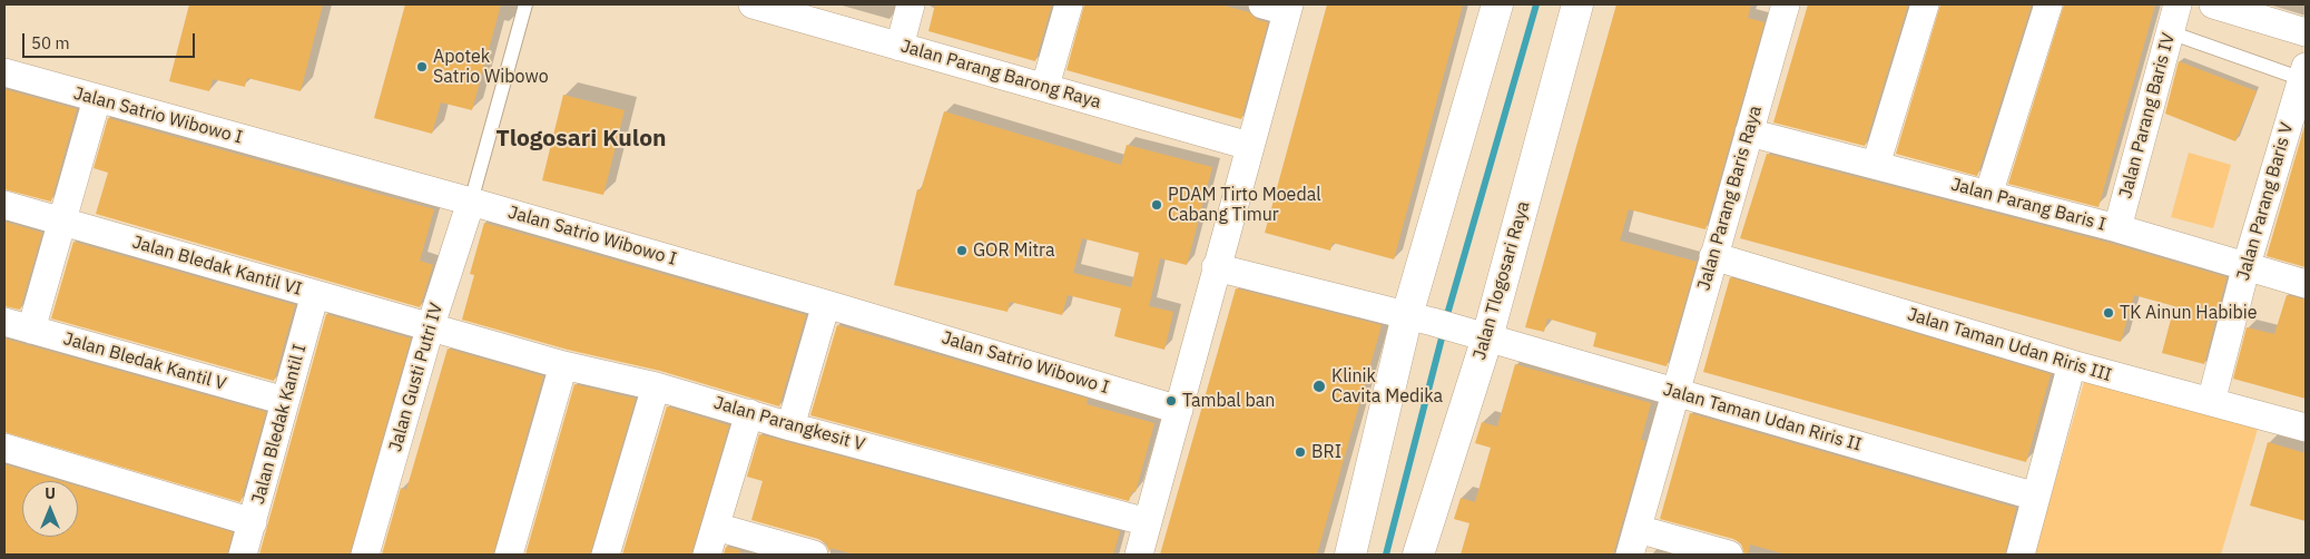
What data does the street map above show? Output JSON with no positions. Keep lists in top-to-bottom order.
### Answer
{
  "streets": {
    "street": [
      "Jalan Parang Barong Raya",
      "Jalan Satrio Wibowo I",
      "Jalan Parang Baris IV",
      "Jalan Parang Baris Raya",
      "Jalan Parang Baris V",
      "Jalan Parang Baris I",
      "Jalan Bledak Kantil VI",
      "Jalan Tlogosari Raya",
      "Jalan Taman Udan Riris III",
      "Jalan Bledak Kantil V",
      "Jalan Gusti Putri IV",
      "Jalan Taman Udan Riris II",
      "Jalan Bledak Kantil I",
      "Jalan Parangkesit V"
    ]
  },
  "crossings": [
    ["Jalan Satrio Wibowo I", "Jalan Gusti Putri IV"],
    ["Jalan Parang Baris IV", "Jalan Parang Baris I"],
    ["Jalan Parang Baris Raya", "Jalan Parang Baris I"],
    ["Jalan Parang Baris Raya", "Jalan Taman Udan Riris III"],
    ["Jalan Parang Baris Raya", "Jalan Taman Udan Riris II"],
    ["Jalan Parang Baris V", "Jalan Parang Baris I"],
    ["Jalan Parang Baris V", "Jalan Taman Udan Riris III"],
    ["Jalan Bledak Kantil VI", "Jalan Gusti Putri IV"],
    ["Jalan Bledak Kantil VI", "Jalan Bledak Kantil I"],
    ["Jalan Bledak Kantil VI", "Jalan Parangkesit V"],
    ["Jalan Tlogosari Raya", "Jalan Taman Udan Riris II"],
    ["Jalan Bledak Kantil V", "Jalan Bledak Kantil I"],
    ["Jalan Gusti Putri IV", "Jalan Parangkesit V"]
  ],
  "districts": ["Tlogosari Kulon"],
  "places": [
    "Apotek Satrio Wibowo",
    "PDAM Tirto Moedal Cabang Timur",
    "GOR Mitra",
    "TK Ainun Habibie",
    "Klinik Cavita Medika",
    "Tambal ban",
    "BRI"
  ],
  "scale_bar": "50 m",
  "north": "top"
}
